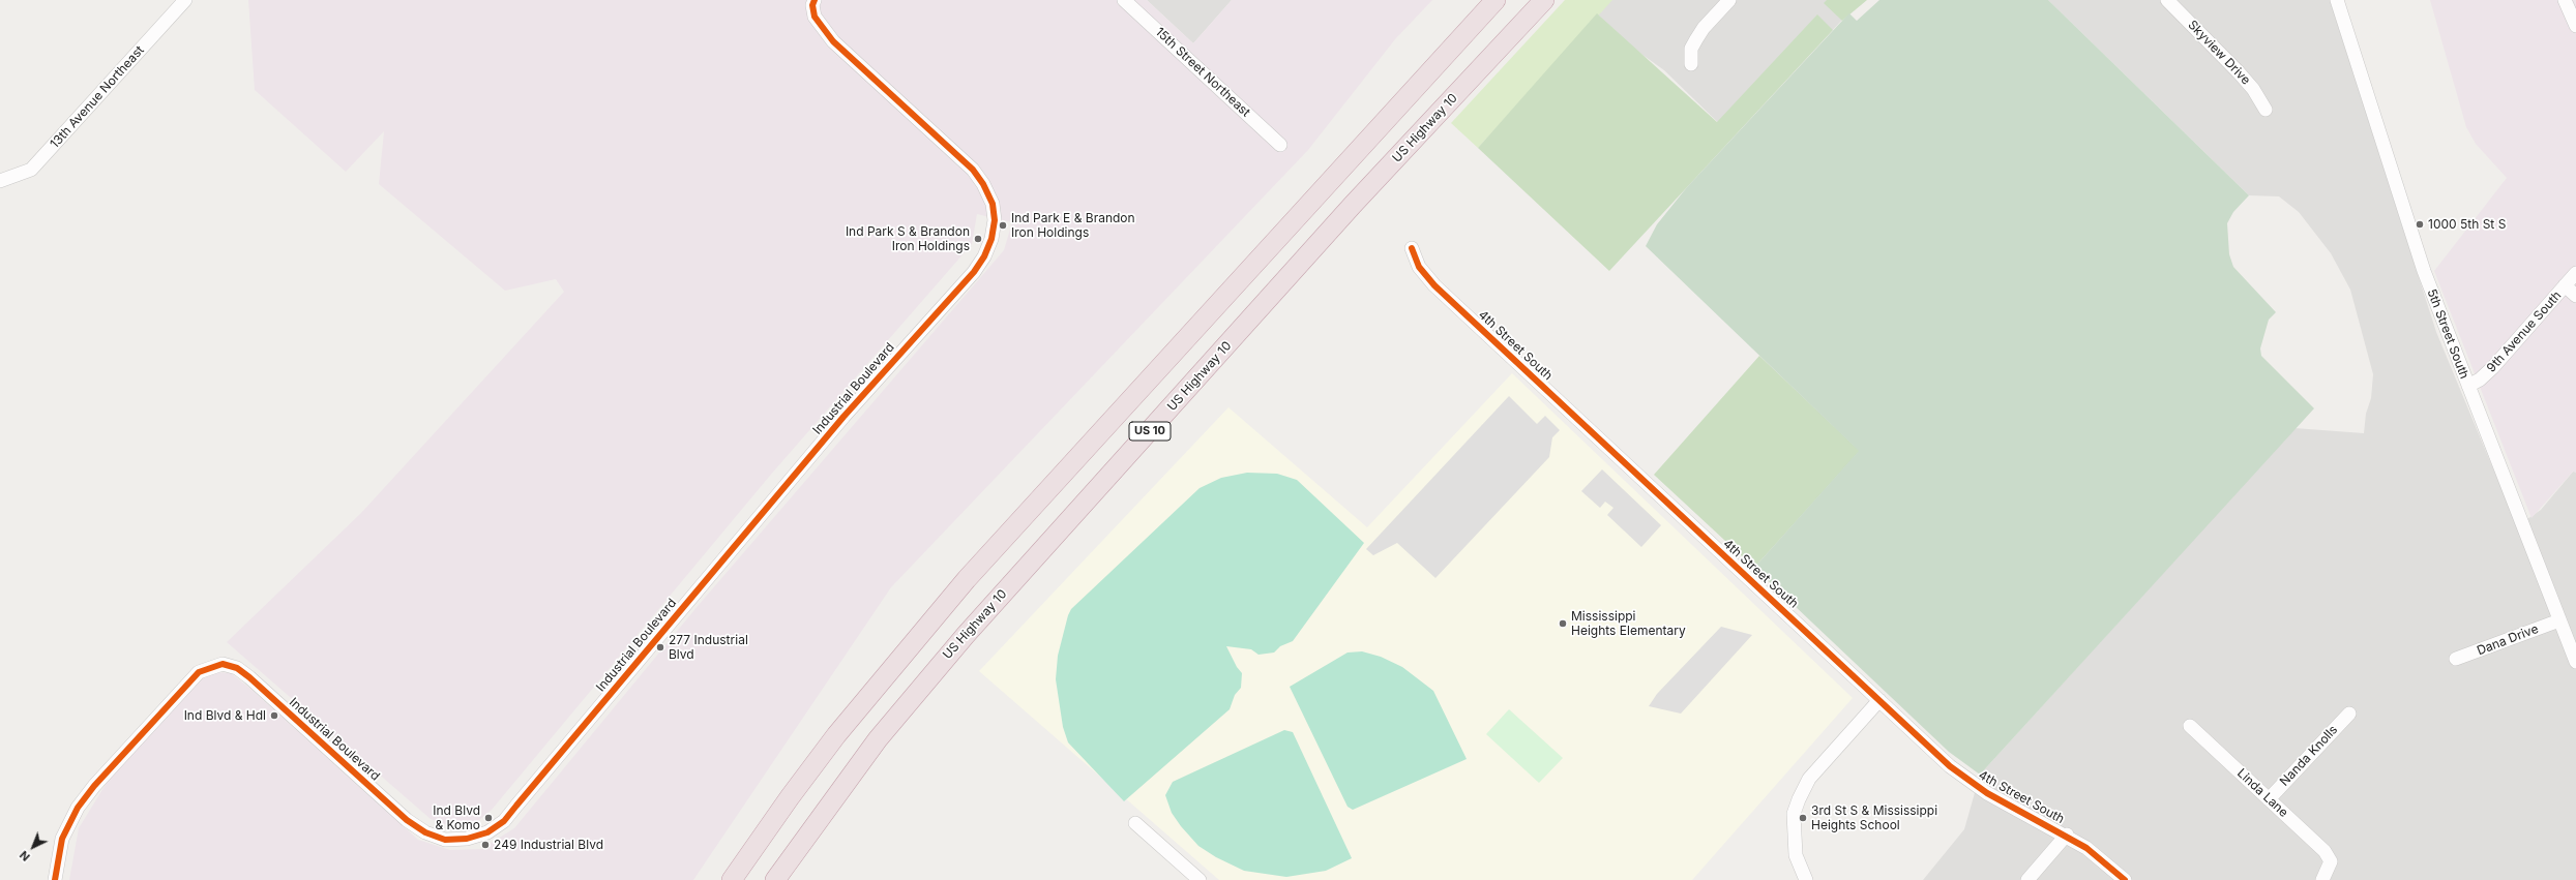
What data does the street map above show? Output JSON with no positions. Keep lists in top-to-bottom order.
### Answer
{
  "streets": {
    "highway": ["US Highway 10", "US 10"],
    "street": [
      "Skyview Drive",
      "15th Street Northeast",
      "13th Avenue Northeast",
      "9th Avenue South",
      "5th Street South",
      "4th Street South",
      "Industrial Boulevard",
      "Dana Drive",
      "Nanda Knolls",
      "Linda Lane"
    ]
  },
  "crossings": [
    ["9th Avenue South", "5th Street South"],
    ["5th Street South", "Dana Drive"],
    ["Nanda Knolls", "Linda Lane"]
  ],
  "places": [
    "1000 5th St S",
    "Ind Park E & Brandon Iron Holdings",
    "Ind Park S & Brandon Iron Holdings",
    "Mississippi Heights Elementary",
    "277 Industrial Blvd",
    "Ind Blvd & Hdl",
    "Ind Blvd & Komo",
    "3rd St S & Mississippi Heights School",
    "249 Industrial Blvd"
  ],
  "north": "bottom left"
}
